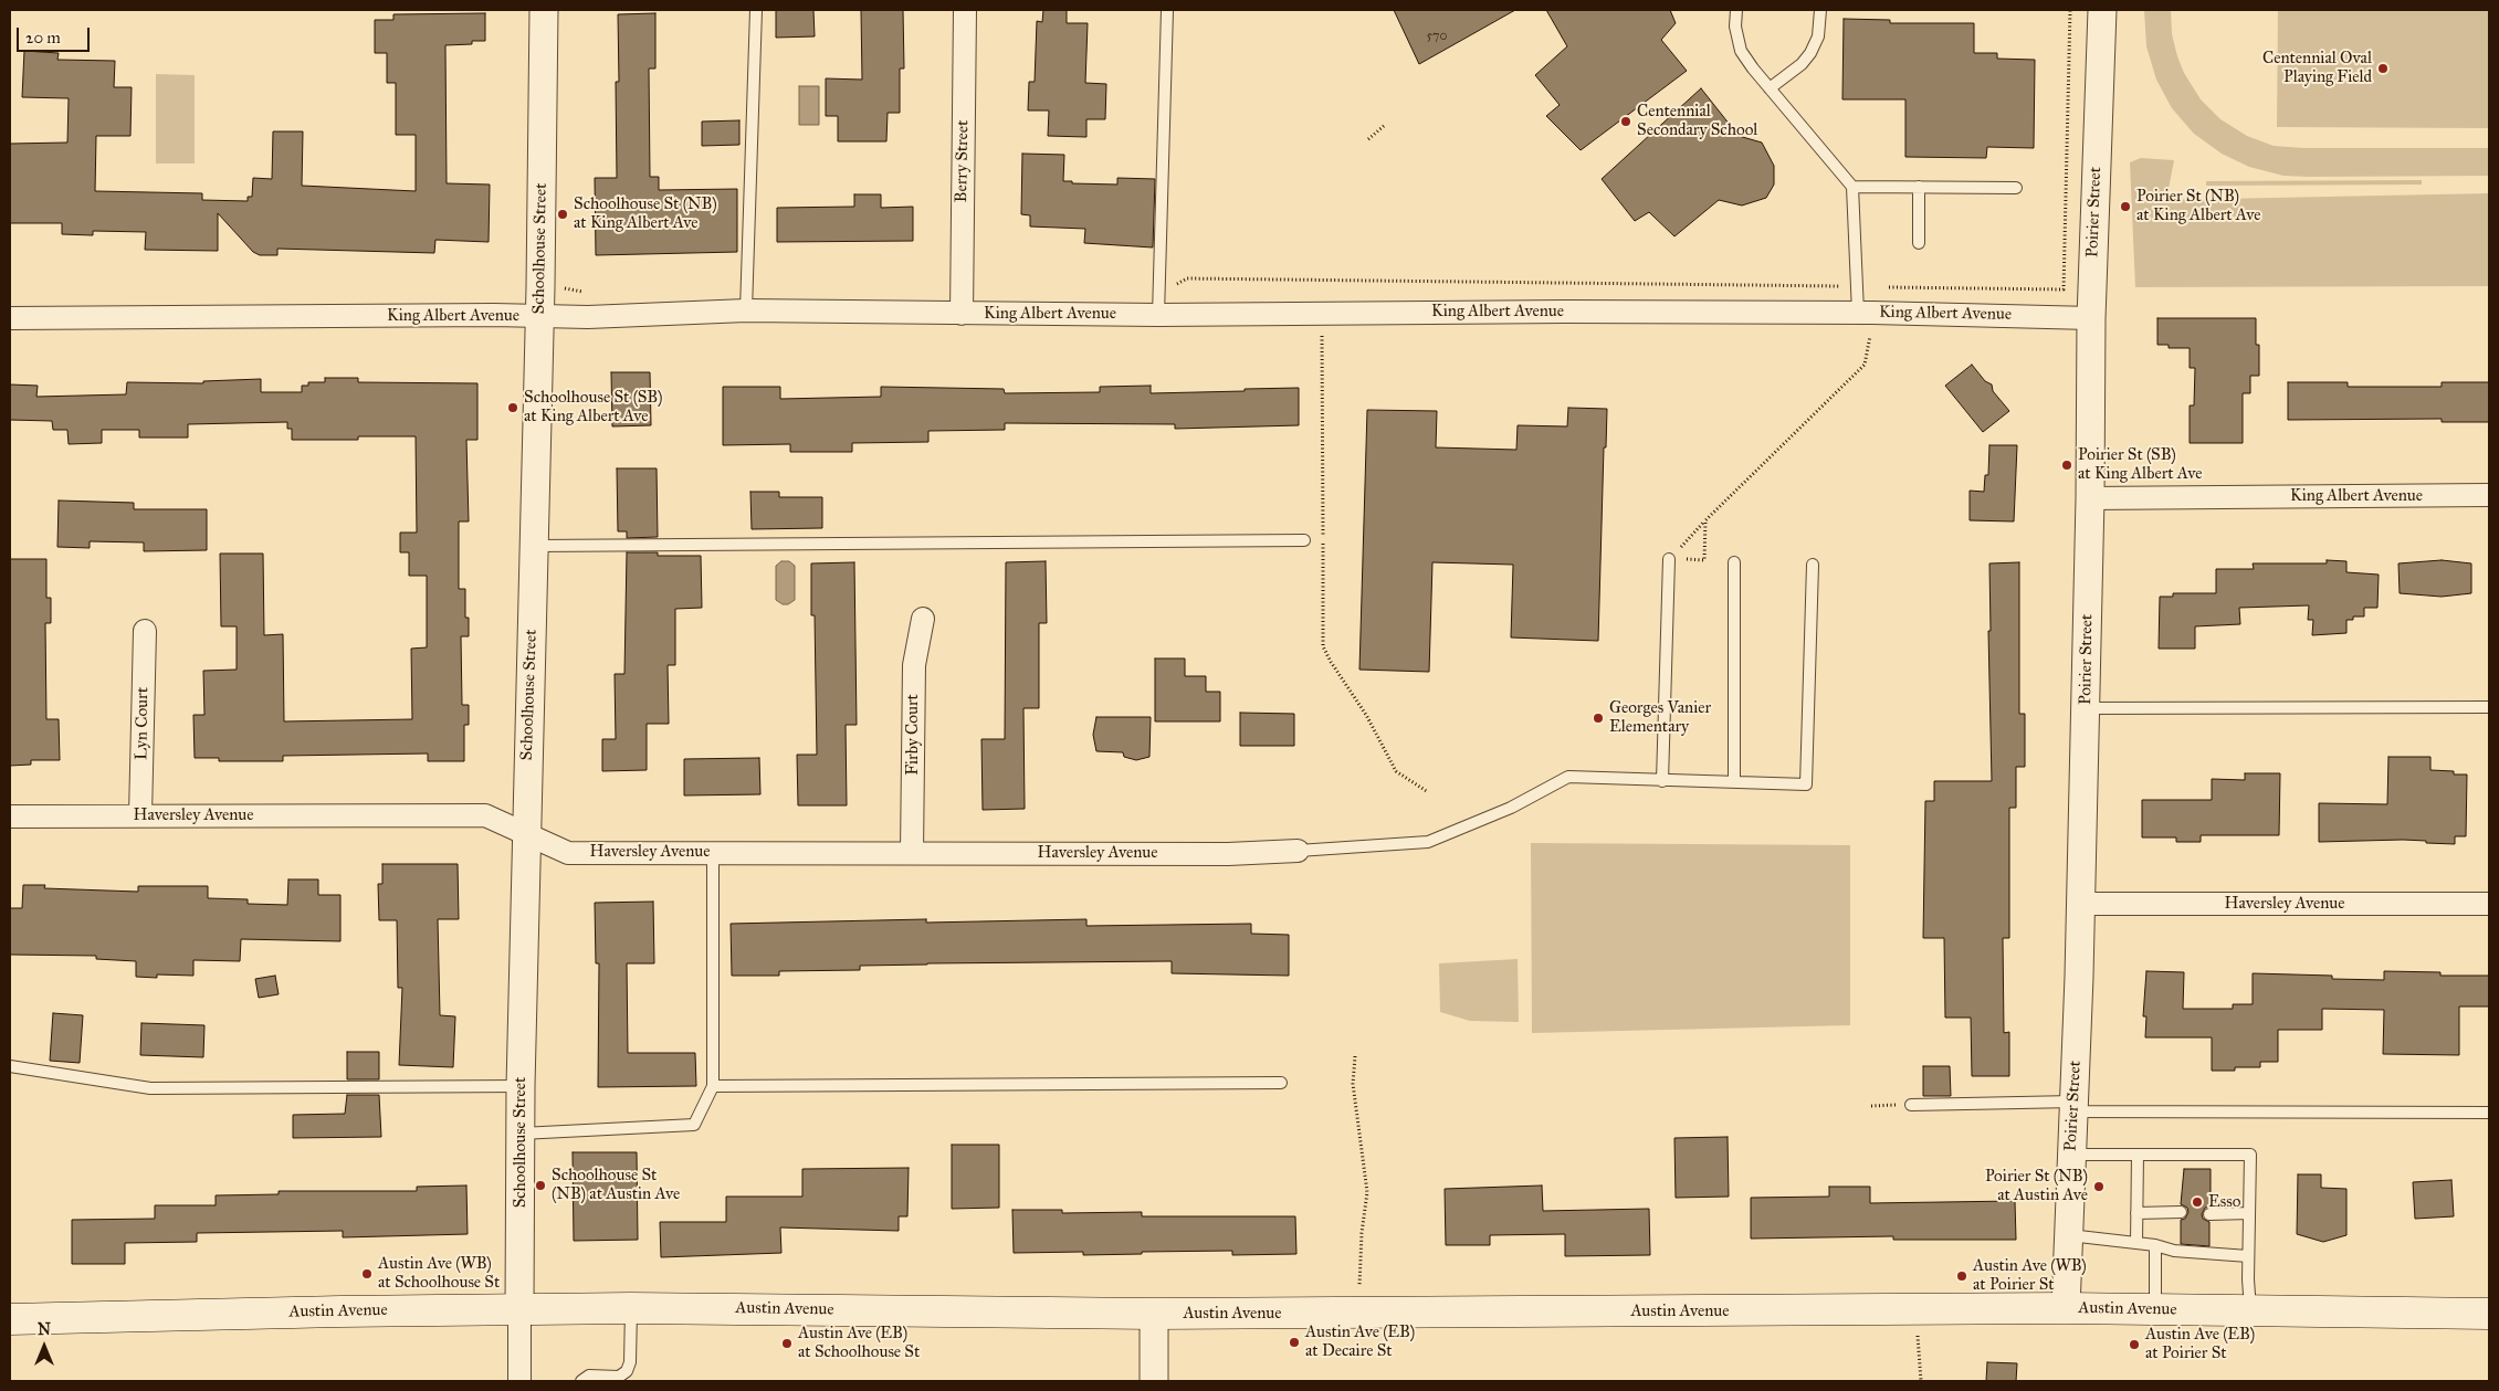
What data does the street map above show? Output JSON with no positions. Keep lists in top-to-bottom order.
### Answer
{
  "streets": {
    "main road": ["Austin Avenue"],
    "street": [
      "Berry Street",
      "Poirier Street",
      "Schoolhouse Street",
      "King Albert Avenue",
      "Lyn Court",
      "Firby Court",
      "Haversley Avenue"
    ]
  },
  "crossings": [
    ["Berry Street", "King Albert Avenue"],
    ["Poirier Street", "King Albert Avenue"],
    ["Poirier Street", "Haversley Avenue"],
    ["Poirier Street", "Austin Avenue"],
    ["Schoolhouse Street", "King Albert Avenue"],
    ["Schoolhouse Street", "Haversley Avenue"],
    ["Schoolhouse Street", "Austin Avenue"],
    ["Lyn Court", "Haversley Avenue"],
    ["Firby Court", "Haversley Avenue"]
  ],
  "places": [
    "Centennial Oval Playing Field",
    "Centennial Secondary School",
    "Poirier St (NB) at King Albert Ave",
    "Schoolhouse St (NB) at King Albert Ave",
    "Schoolhouse St (SB) at King Albert Ave",
    "Poirier St (SB) at King Albert Ave",
    "Georges Vanier Elementary",
    "Schoolhouse St (NB) at Austin Ave",
    "Poirier St (NB) at Austin Ave",
    "Esso",
    "Austin Ave (WB) at Schoolhouse St",
    "Austin Ave (WB) at Poirier St",
    "Austin Ave (EB) at Decaire St",
    "Austin Ave (EB) at Schoolhouse St",
    "Austin Ave (EB) at Poirier St"
  ],
  "house_numbers": ["570"],
  "scale_bar": "20 m",
  "north": "top"
}
